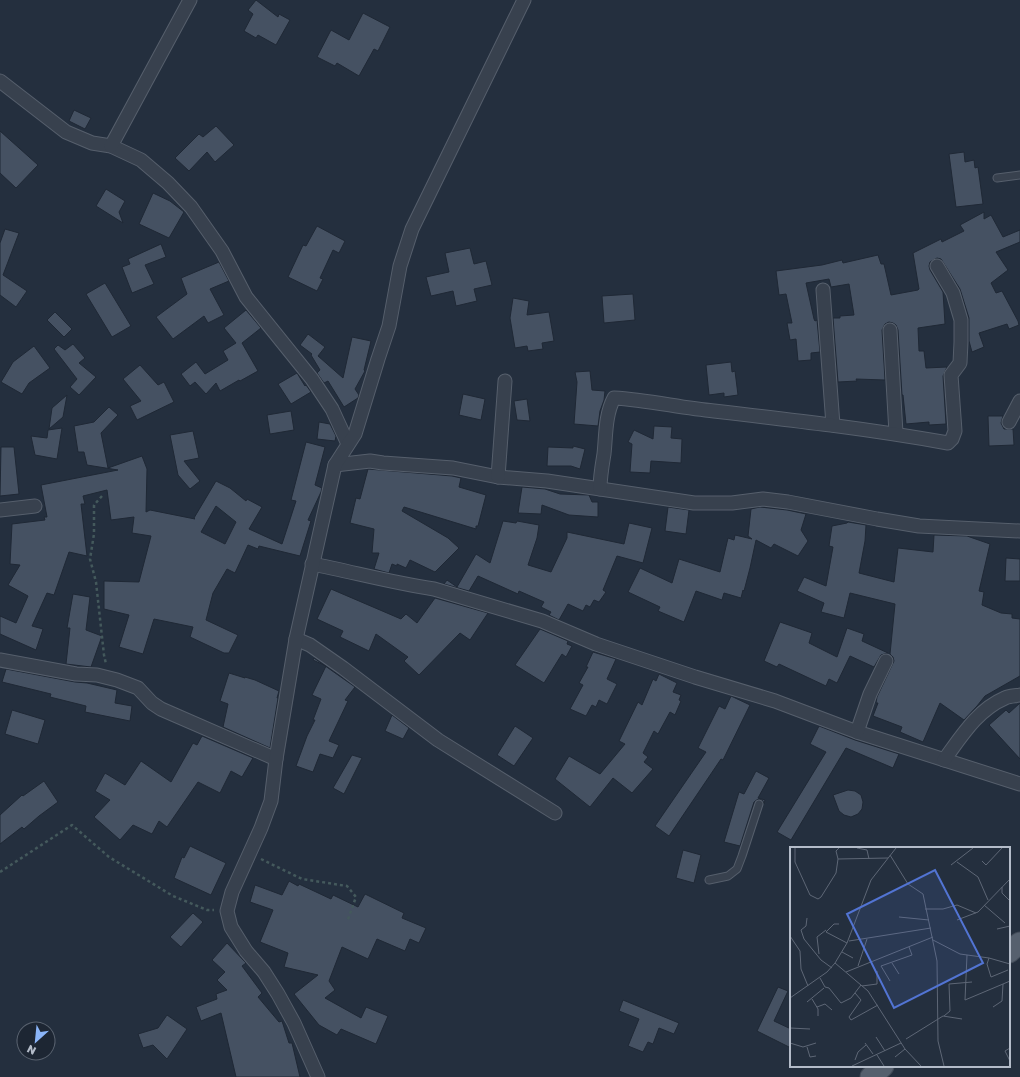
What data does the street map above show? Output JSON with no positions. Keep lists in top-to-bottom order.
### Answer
{
  "north": "bottom left"
}
